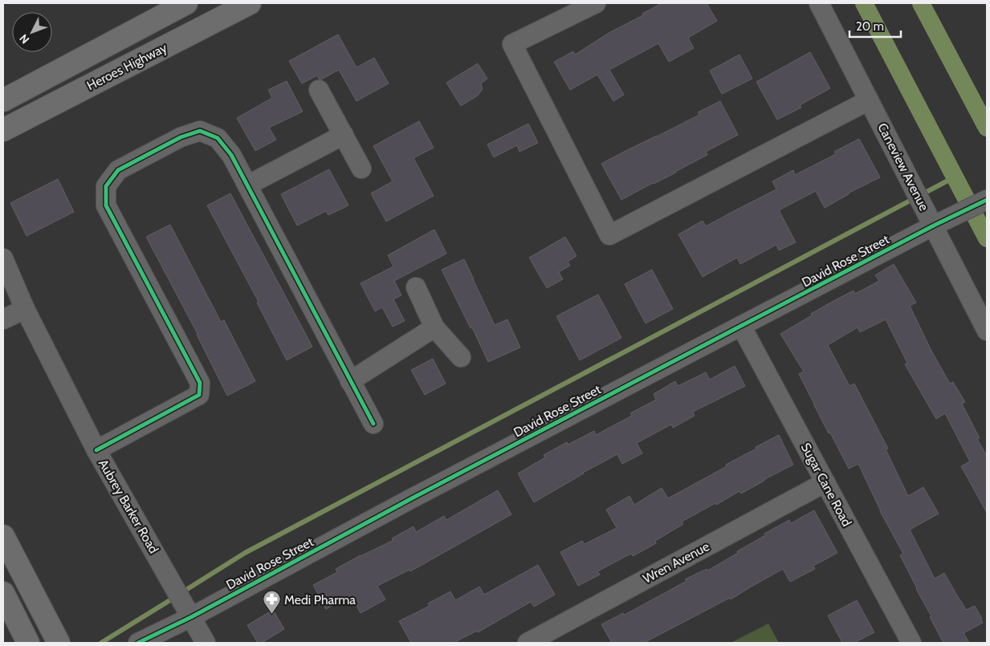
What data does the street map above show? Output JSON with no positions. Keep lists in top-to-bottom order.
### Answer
{
  "streets": {
    "main road": ["Heroes Highway"],
    "street": [
      "Caneview Avenue",
      "David Rose Street",
      "Sugar Cane Road",
      "Aubrey Barker Road",
      "Wren Avenue"
    ]
  },
  "crossings": [
    ["Caneview Avenue", "David Rose Street"],
    ["David Rose Street", "Sugar Cane Road"],
    ["David Rose Street", "Aubrey Barker Road"],
    ["Sugar Cane Road", "Wren Avenue"]
  ],
  "places": {
    "pharmacy": ["Medi Pharma"]
  },
  "scale_bar": "20 m",
  "north": "bottom left"
}
